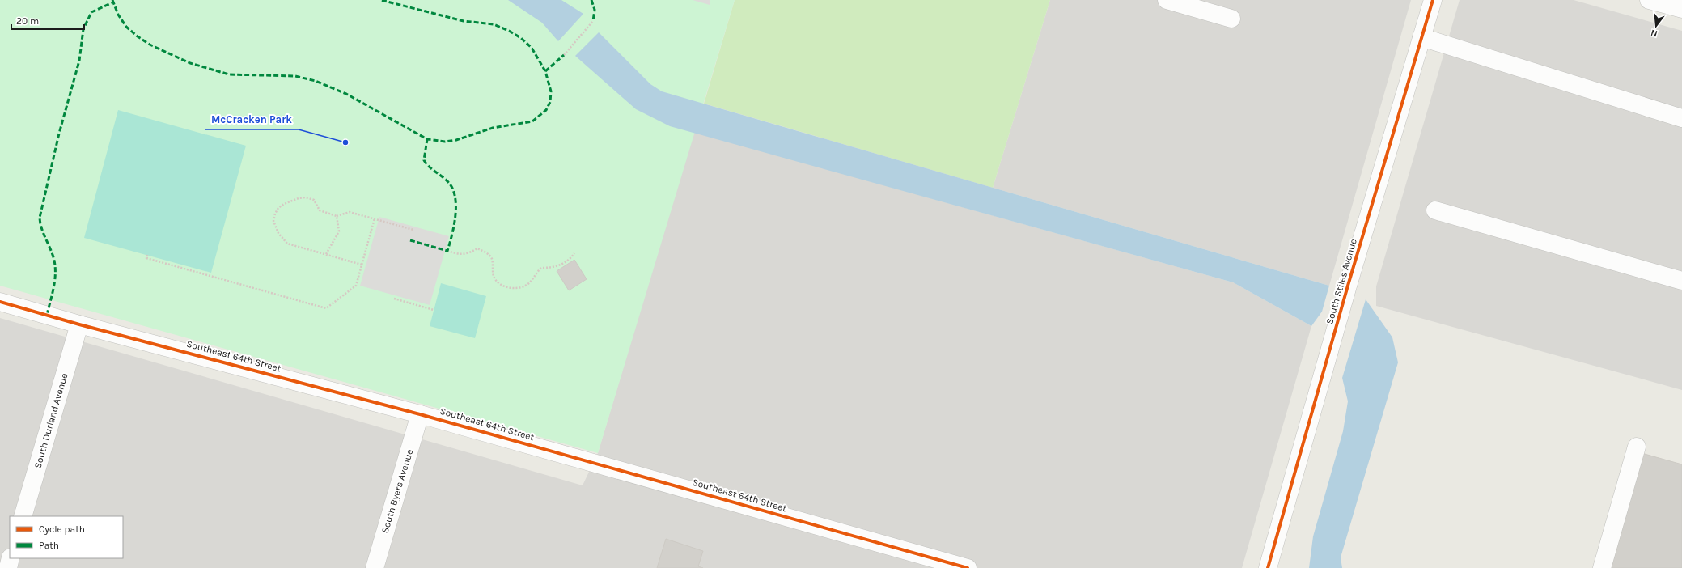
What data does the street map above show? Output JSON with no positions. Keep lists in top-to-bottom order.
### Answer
{
  "streets": {
    "street": [
      "South Stiles Avenue",
      "Southeast 64th Street",
      "South Durland Avenue",
      "South Byers Avenue"
    ]
  },
  "crossings": [
    ["Southeast 64th Street", "South Durland Avenue"],
    ["Southeast 64th Street", "South Byers Avenue"]
  ],
  "places": ["McCracken Park"],
  "legend": ["Cycle path", "Path"],
  "scale_bar": "20 m",
  "north": "bottom"
}
